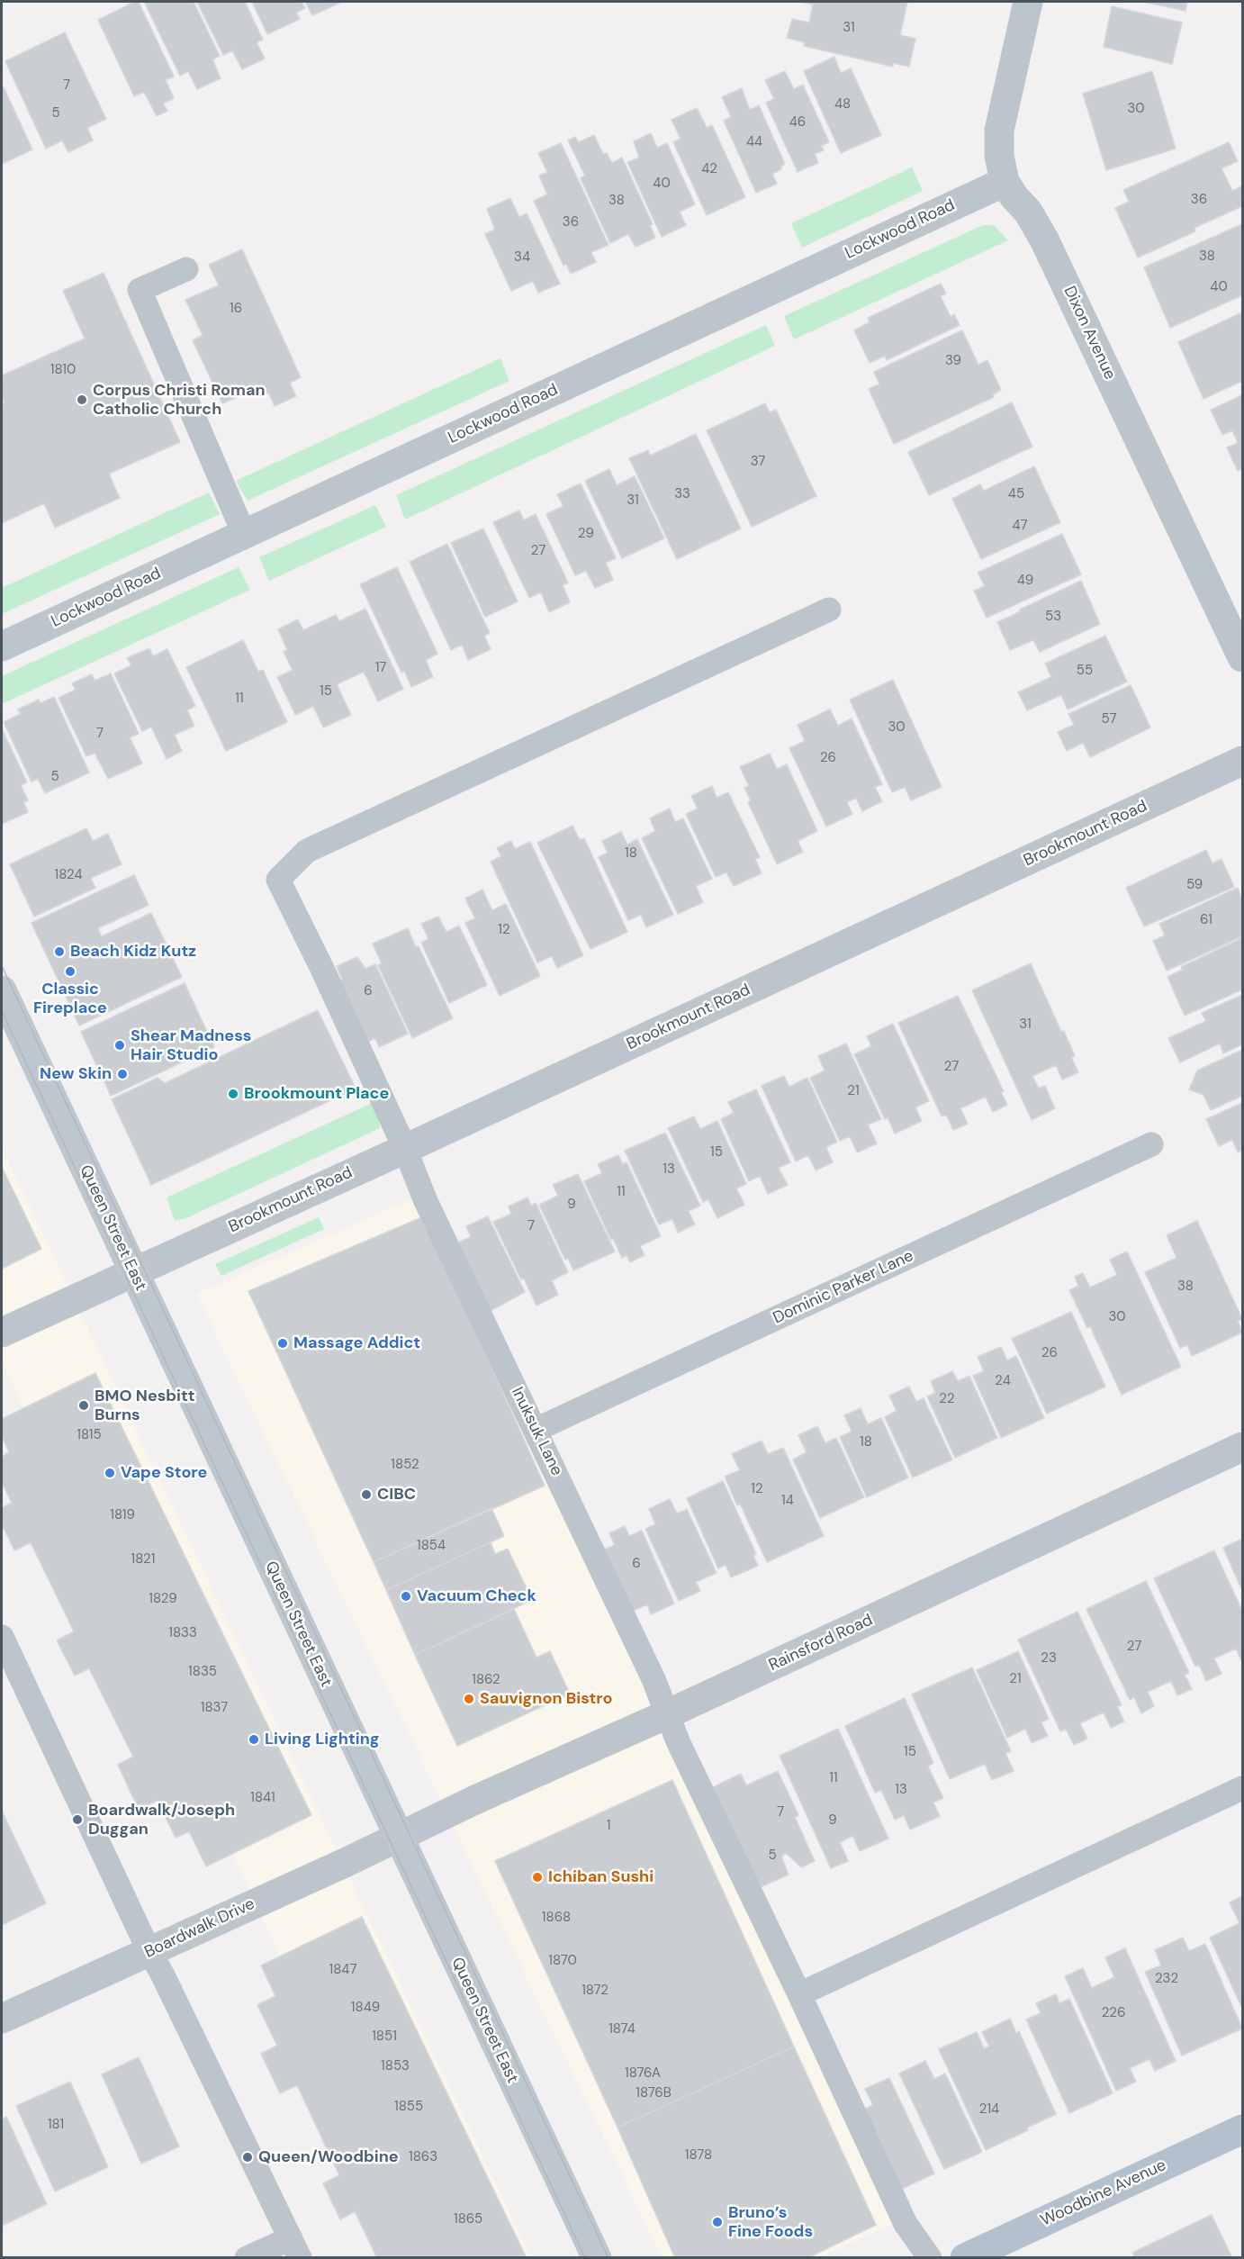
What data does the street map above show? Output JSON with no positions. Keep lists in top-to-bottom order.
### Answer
{
  "streets": {
    "main road": ["Queen Street East", "Woodbine Avenue"],
    "street": [
      "Lockwood Road",
      "Dixon Avenue",
      "Brookmount Road",
      "Rainsford Road",
      "Boardwalk Drive"
    ],
    "lane": ["Dominic Parker Lane", "Inuksuk Lane"]
  },
  "crossings": [
    ["Lockwood Road", "Dixon Avenue"],
    ["Brookmount Road", "Queen Street East"],
    ["Brookmount Road", "Inuksuk Lane"],
    ["Queen Street East", "Rainsford Road"],
    ["Queen Street East", "Boardwalk Drive"],
    ["Dominic Parker Lane", "Inuksuk Lane"],
    ["Inuksuk Lane", "Rainsford Road"],
    ["Rainsford Road", "Boardwalk Drive"]
  ],
  "places": [
    "Corpus Christi Roman Catholic Church",
    "Beach Kidz Kutz",
    "Classic Fireplace",
    "Shear Madness Hair Studio",
    "New Skin",
    "Brookmount Place",
    "Massage Addict",
    "BMO Nesbitt Burns",
    "Vape Store",
    "CIBC",
    "Vacuum Check",
    "Sauvignon Bistro",
    "Living Lighting",
    "Boardwalk/Joseph Duggan",
    "Ichiban Sushi",
    "Queen/Woodbine",
    "Bruno’s Fine Foods"
  ],
  "house_numbers": [
    "31",
    "7",
    "48",
    "30",
    "5",
    "46",
    "44",
    "42",
    "40",
    "36",
    "38",
    "36",
    "38",
    "34",
    "40",
    "16",
    "39",
    "1810",
    "37",
    "33",
    "45",
    "31",
    "47",
    "29",
    "27",
    "49",
    "53",
    "17",
    "55",
    "15",
    "11",
    "57",
    "30",
    "7",
    "26",
    "5",
    "18",
    "1824",
    "59",
    "61",
    "12",
    "6",
    "31",
    "27",
    "21",
    "15",
    "13",
    "11",
    "9",
    "7",
    "38",
    "30",
    "26",
    "24",
    "22",
    "1815",
    "18",
    "1852",
    "12",
    "14",
    "1819",
    "1854",
    "1821",
    "6",
    "1829",
    "1833",
    "27",
    "23",
    "1835",
    "21",
    "1862",
    "1837",
    "15",
    "11",
    "13",
    "1841",
    "7",
    "9",
    "1",
    "5",
    "1868",
    "1870",
    "1847",
    "232",
    "1872",
    "1849",
    "226",
    "1874",
    "1851",
    "1853",
    "1876A",
    "1876B",
    "1855",
    "214",
    "181",
    "1878",
    "1863",
    "1865"
  ]
}
